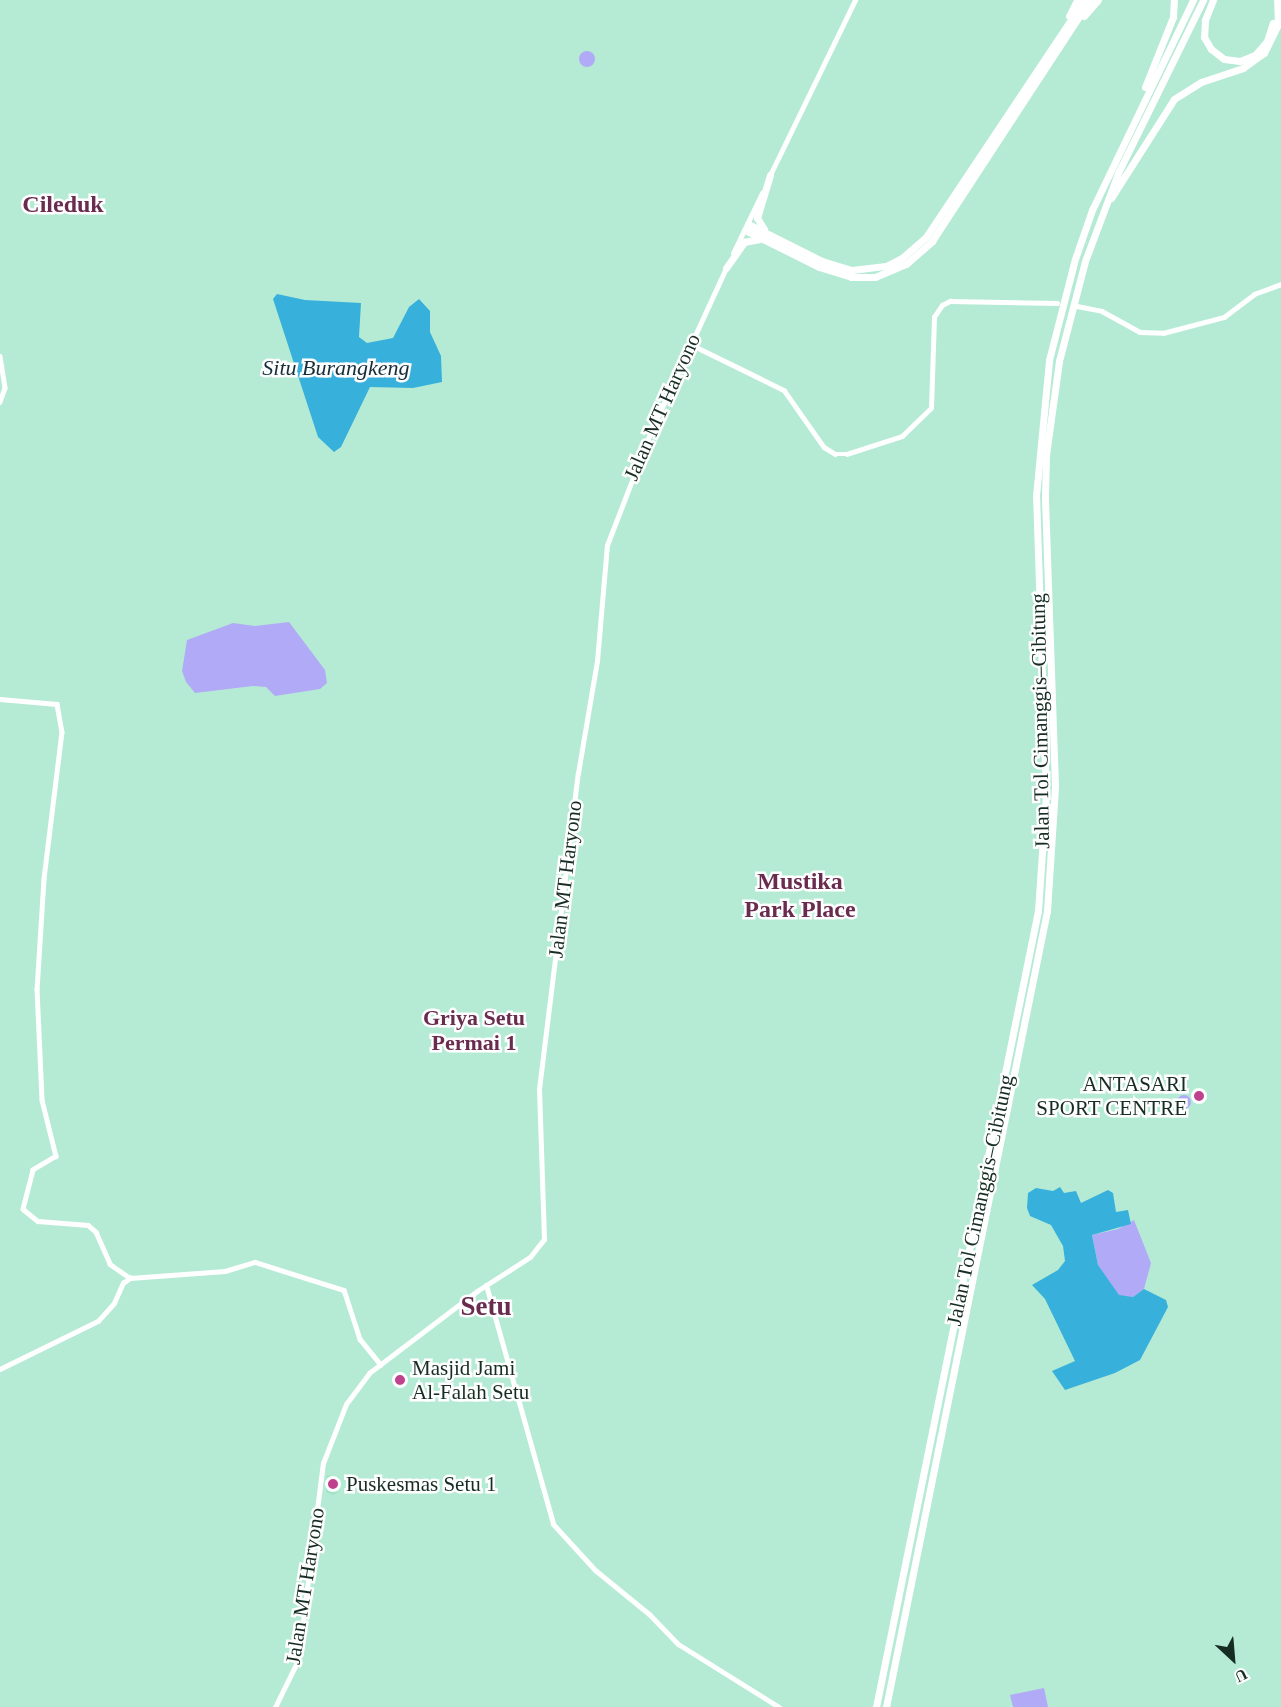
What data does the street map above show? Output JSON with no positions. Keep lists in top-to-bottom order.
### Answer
{
  "streets": {
    "highway": ["Jalan Tol Cimanggis–Cibitung"],
    "main road": ["Jalan MT Haryono"]
  },
  "districts": [
    "Cileduk",
    "Mustika Park Place",
    "Griya Setu Permai 1",
    "Setu"
  ],
  "water": ["Situ Burangkeng"],
  "places": ["ANTASARI SPORT CENTRE", "Masjid Jami Al-Falah Setu", "Puskesmas Setu 1"],
  "north": "bottom right"
}
